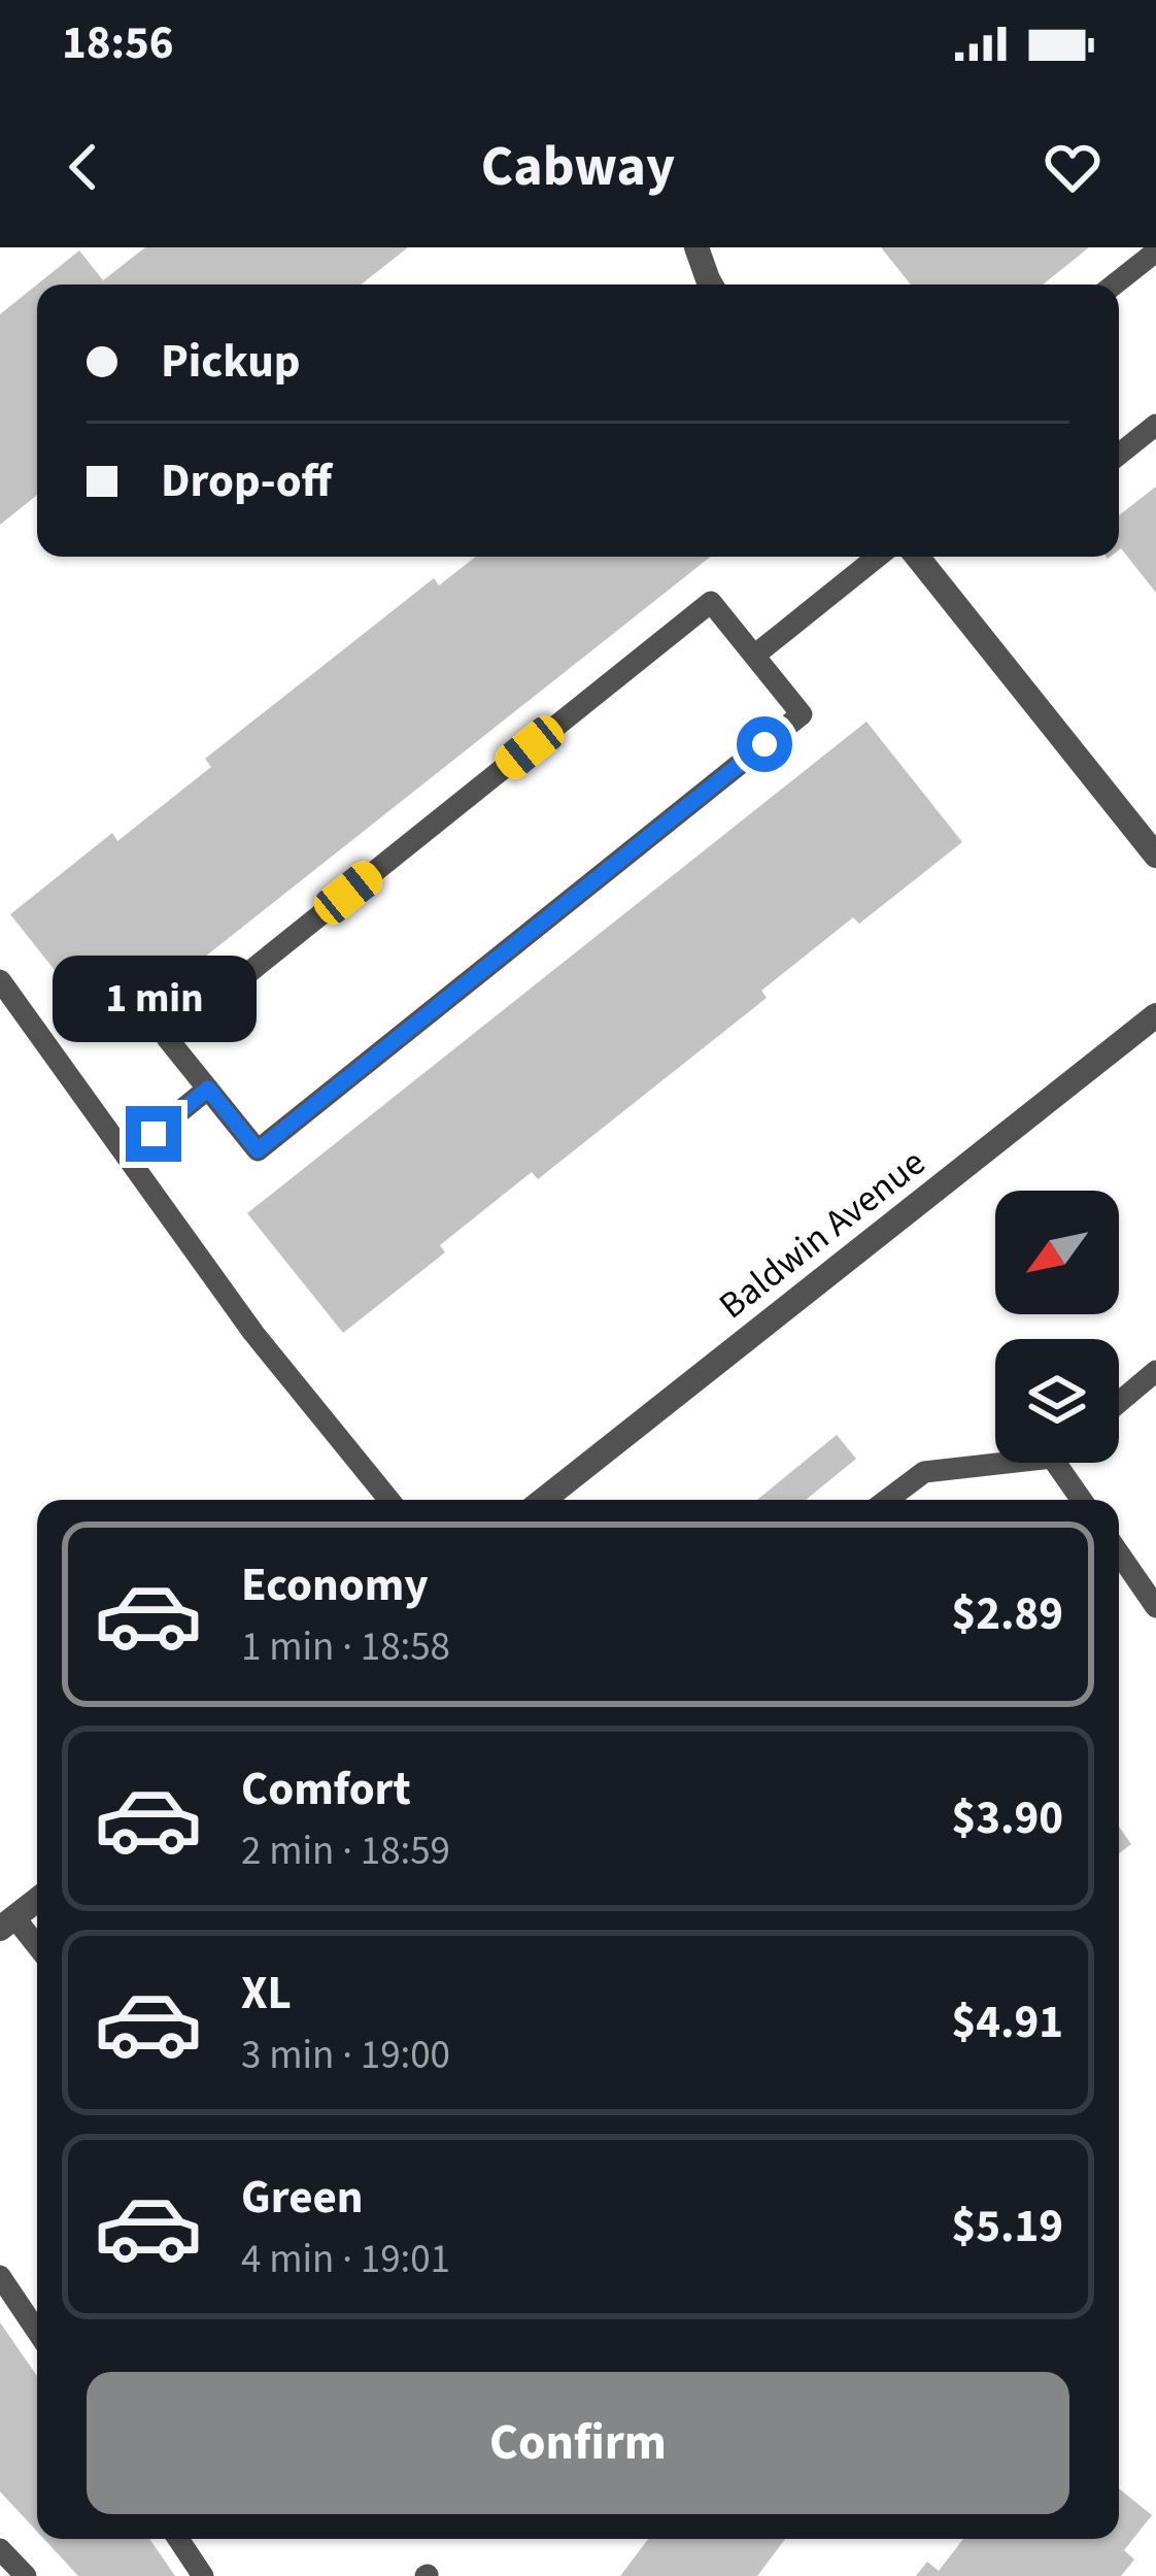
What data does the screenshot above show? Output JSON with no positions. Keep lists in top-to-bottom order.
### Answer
{
  "streets": {
    "street": ["Baldwin Avenue"]
  },
  "north": "bottom left",
  "page": {
    "status": "18:56",
    "header": "Cabway",
    "banner": ["Pickup", "Drop-off"],
    "bubble": "1 min",
    "list": [
      {
        "name": "Economy",
        "note": "1 min · 18:58",
        "value": "$2.89"
      },
      {
        "name": "Comfort",
        "note": "2 min · 18:59",
        "value": "$3.90"
      },
      {
        "name": "XL",
        "note": "3 min · 19:00",
        "value": "$4.91"
      },
      {
        "name": "Green",
        "note": "4 min · 19:01",
        "value": "$5.19"
      }
    ],
    "buttons": "Confirm"
  }
}
